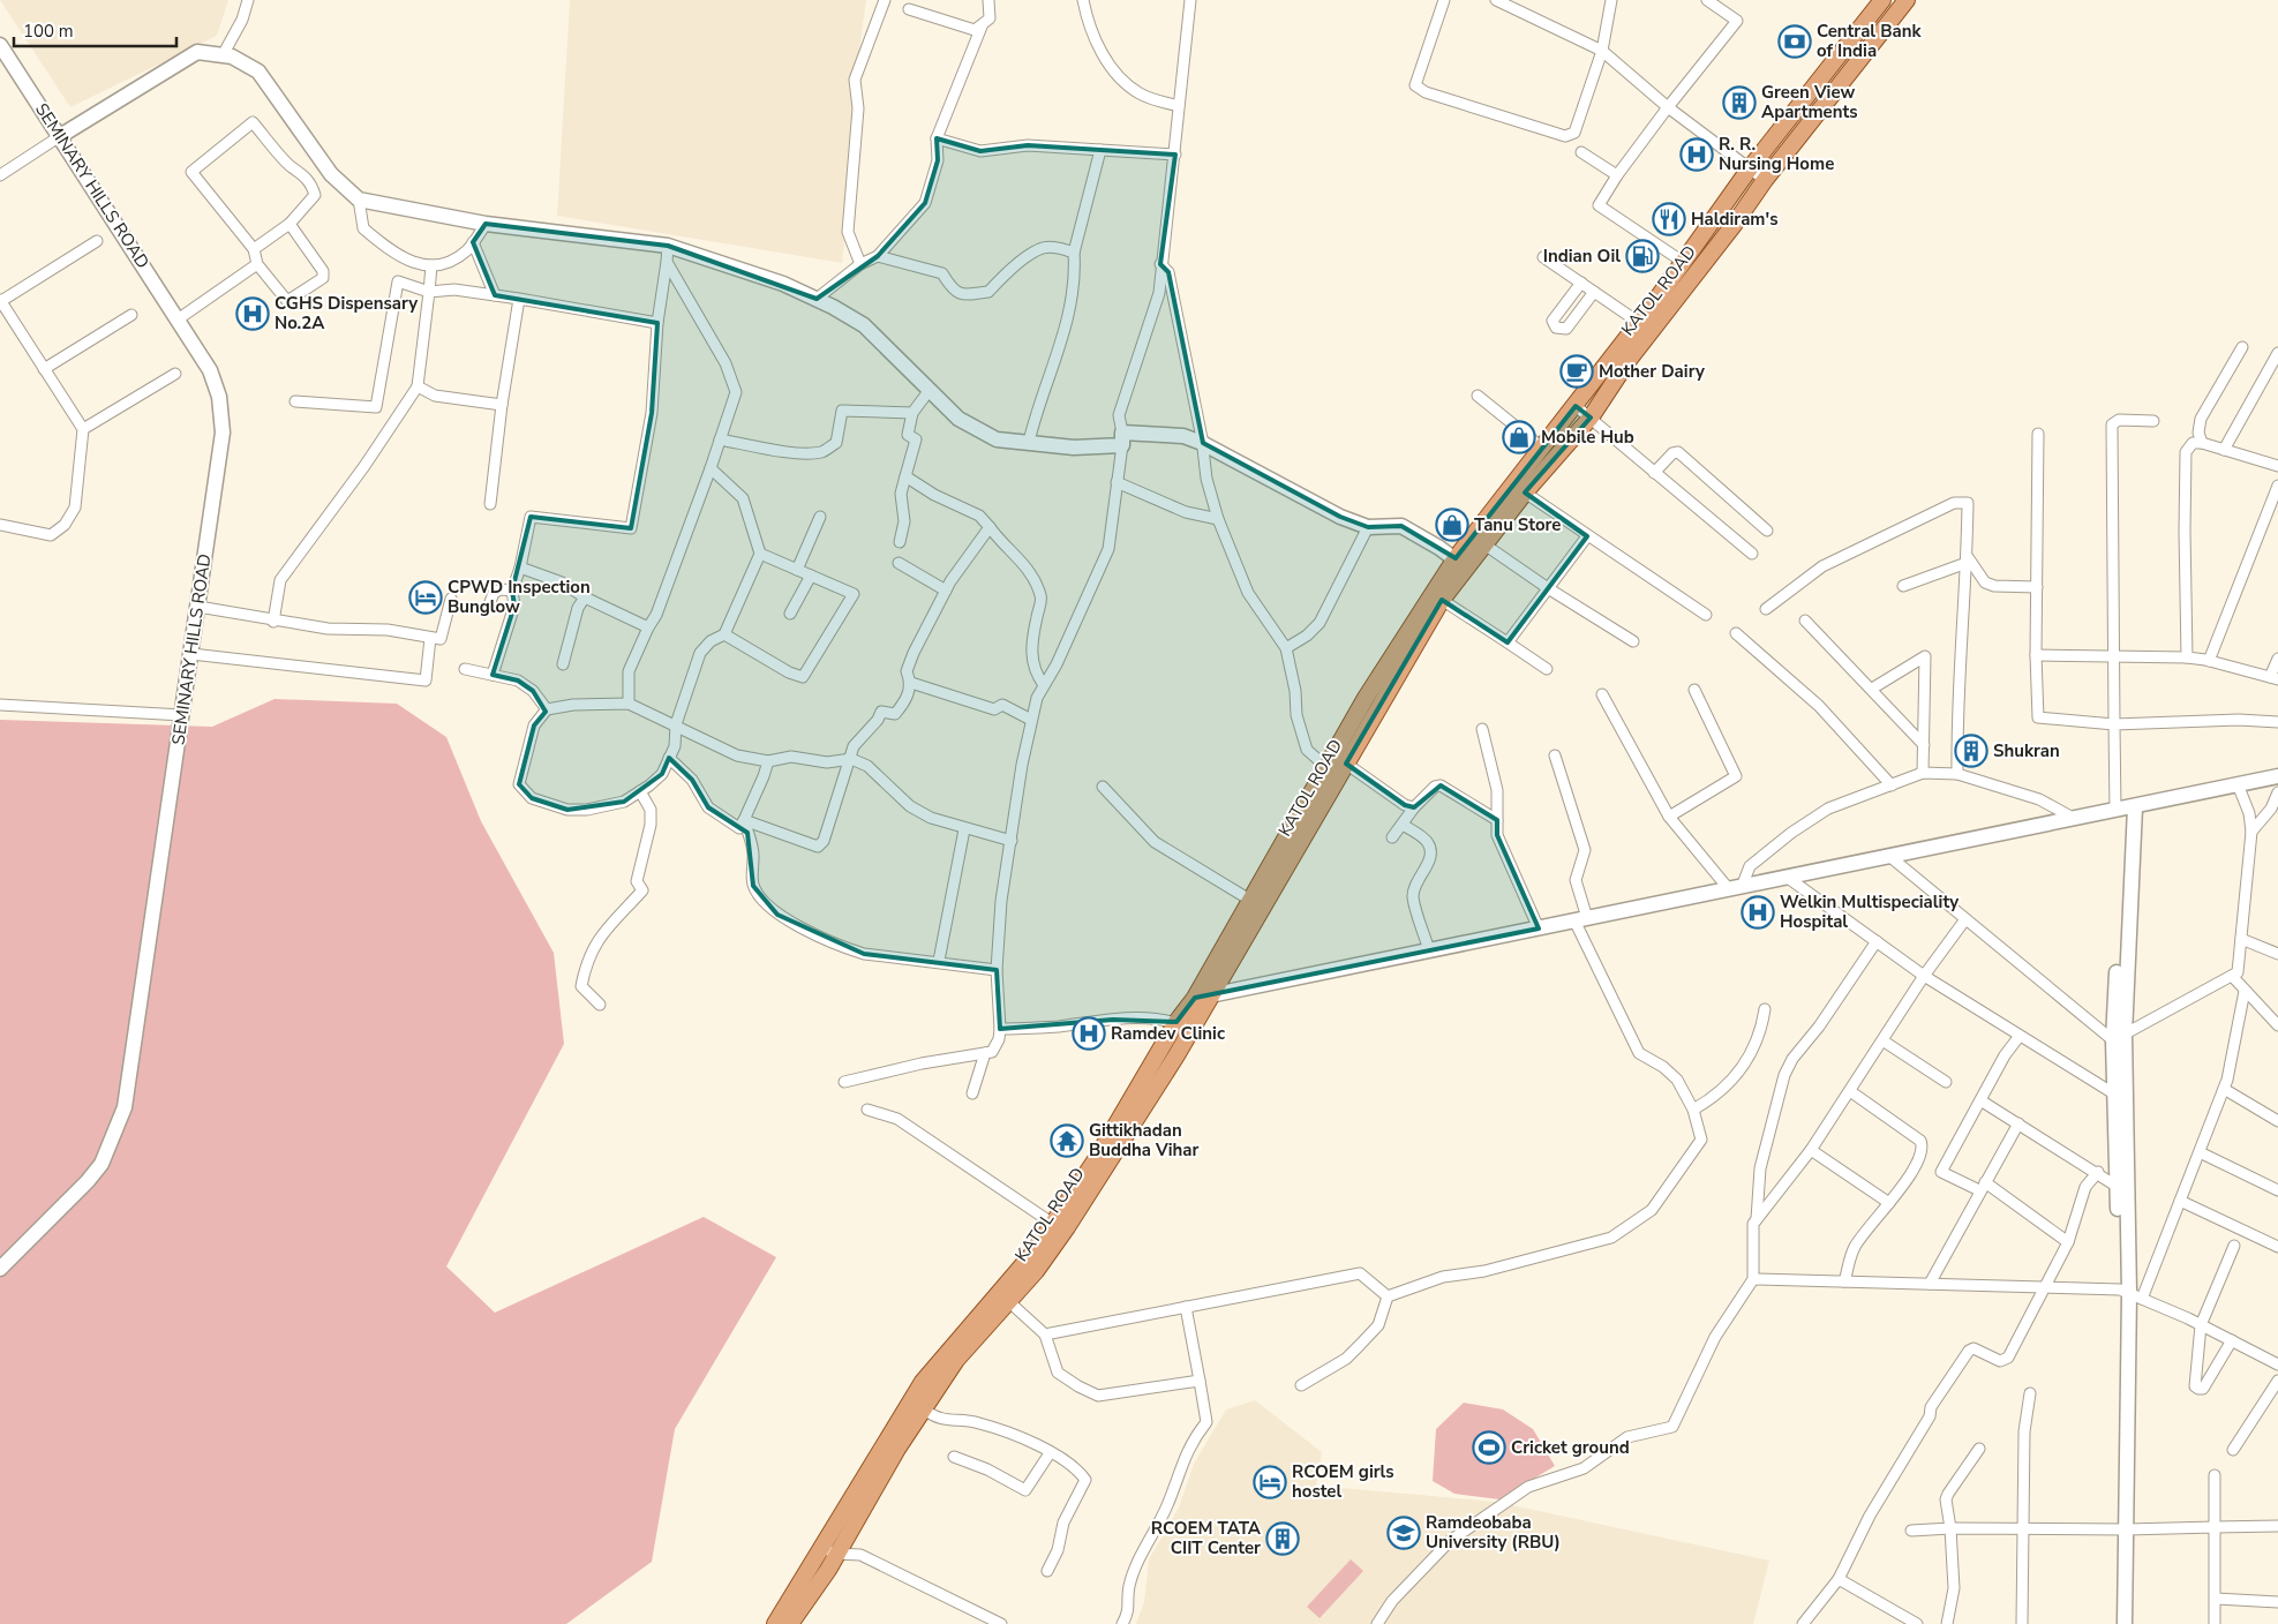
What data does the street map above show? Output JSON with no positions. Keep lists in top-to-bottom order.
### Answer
{
  "streets": {
    "main road": ["KATOL ROAD"],
    "street": ["SEMINARY HILLS ROAD"]
  },
  "places": {
    "bank": ["Central Bank of India"],
    "building": ["Green View Apartments", "Shukran", "RCOEM TATA CIIT Center"],
    "hospital": [
      "R. R. Nursing Home",
      "CGHS Dispensary No.2A",
      "Welkin Multispeciality Hospital",
      "Ramdev Clinic"
    ],
    "restaurant": ["Haldiram's"],
    "fuel station": ["Indian Oil"],
    "cafe": ["Mother Dairy"],
    "shop": ["Mobile Hub", "Tanu Store"],
    "hotel": ["CPWD Inspection Bunglow", "RCOEM girls hostel"],
    "temple": ["Gittikhadan Buddha Vihar"],
    "sports": ["Cricket ground"],
    "school or university": ["Ramdeobaba University (RBU)"]
  },
  "scale_bar": "100 m"
}
